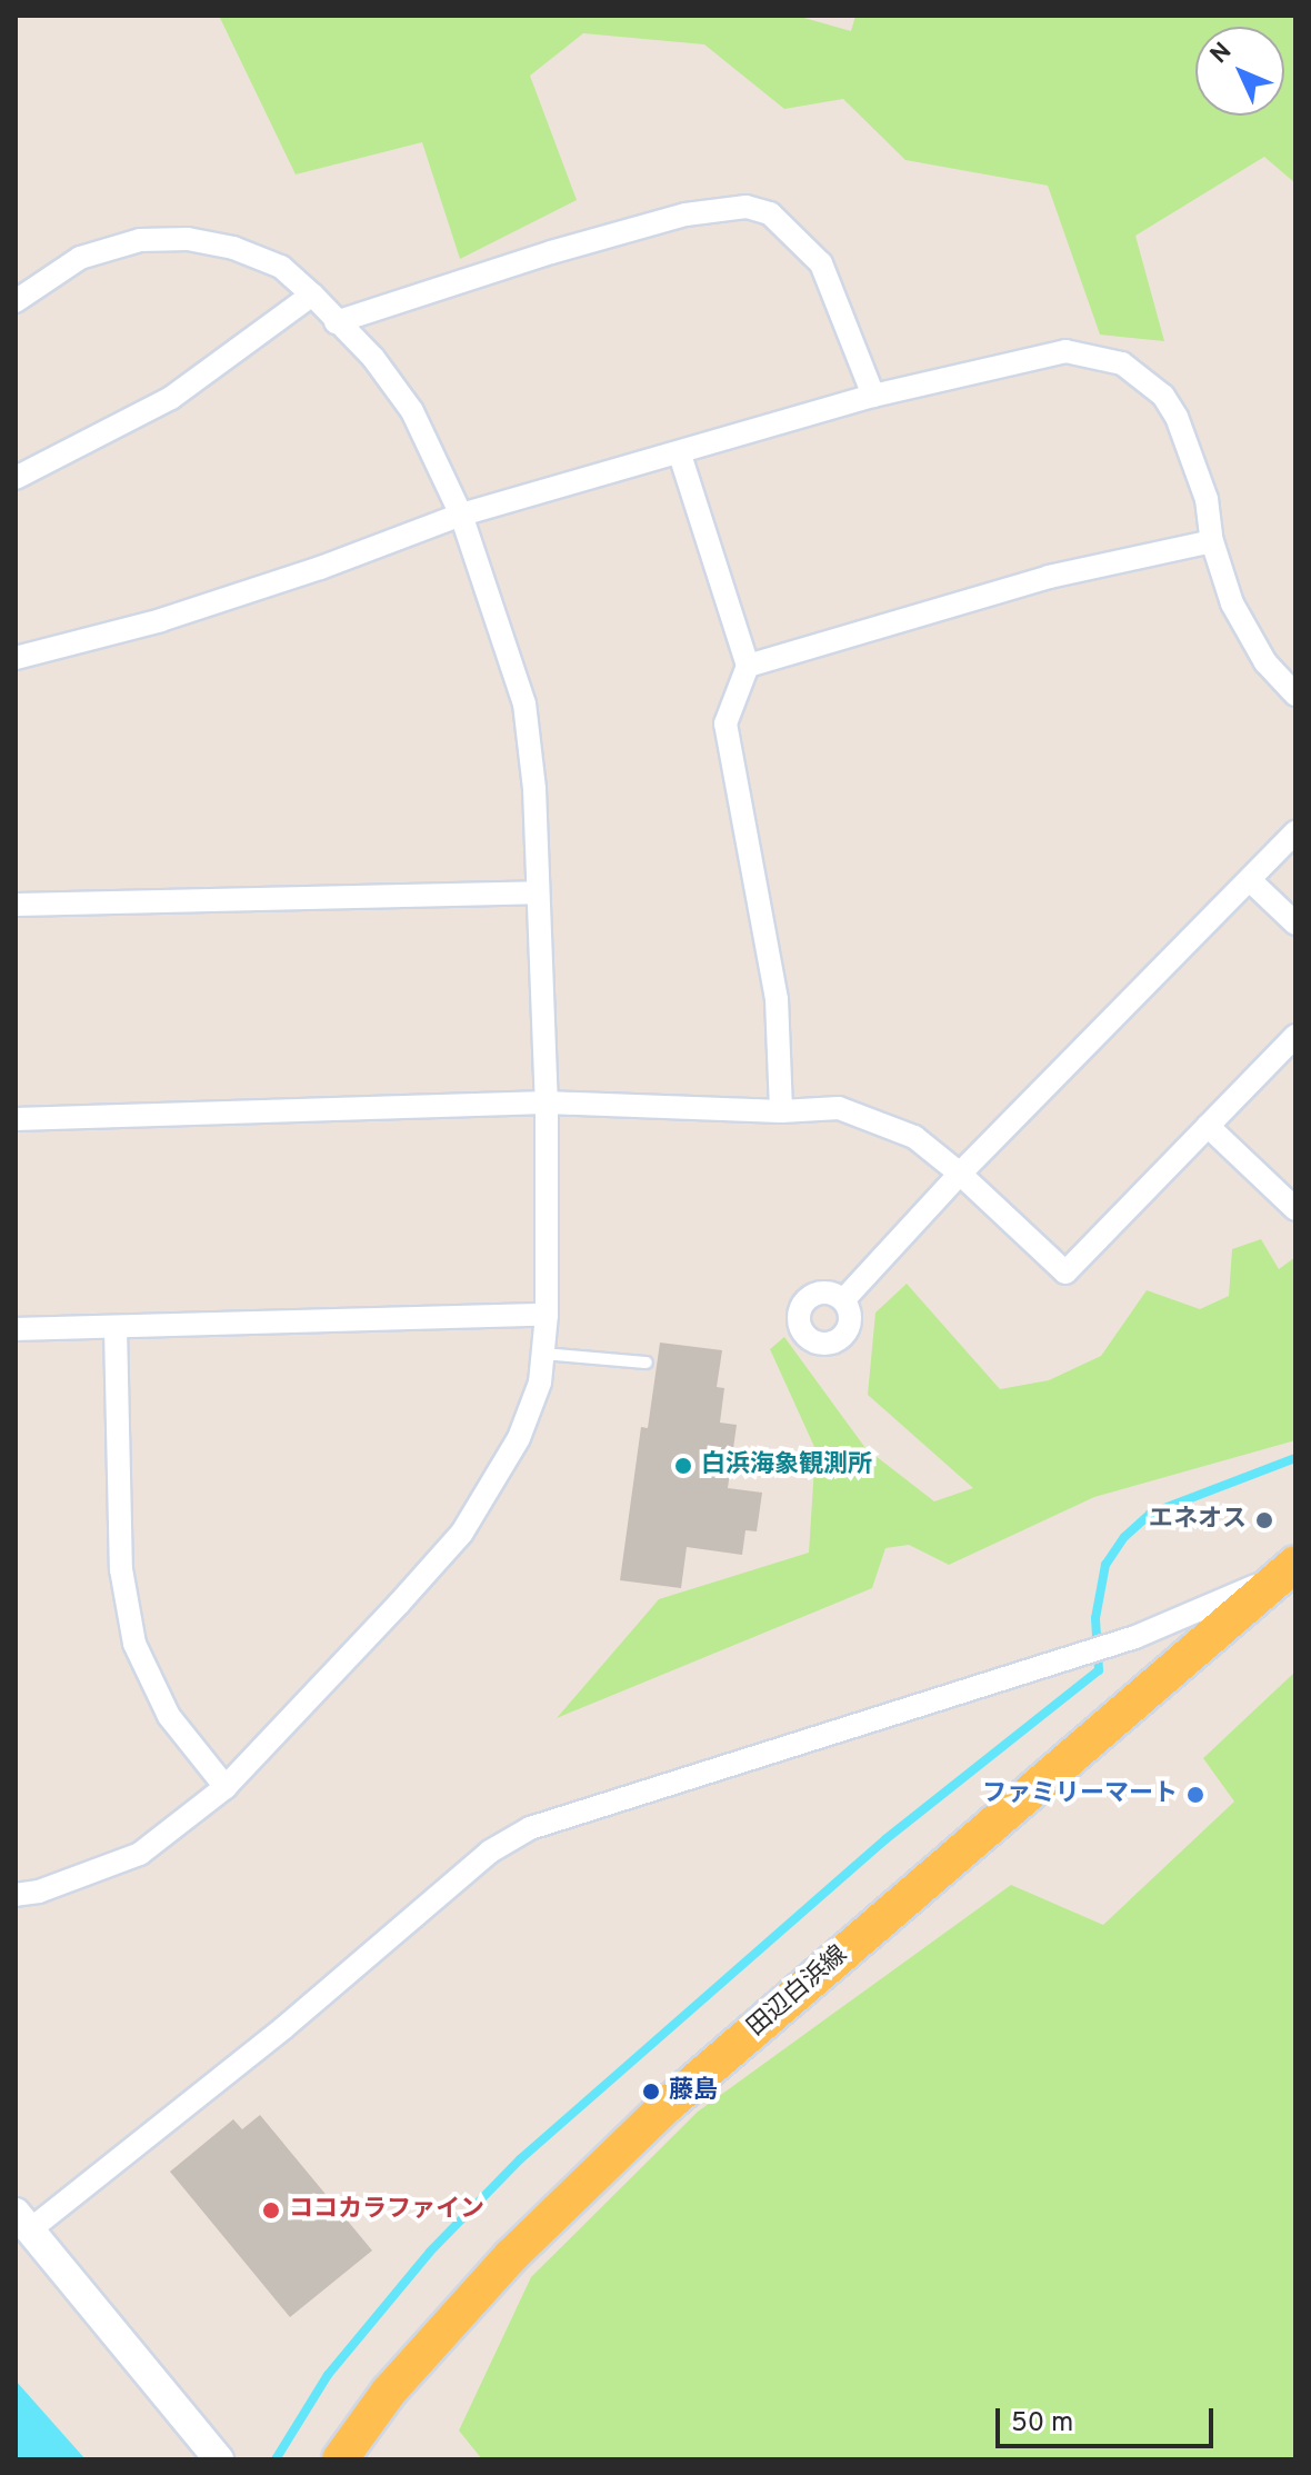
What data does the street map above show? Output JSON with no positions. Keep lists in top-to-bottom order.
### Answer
{
  "streets": {
    "main road": ["田辺白浜線"]
  },
  "places": [
    "白浜海象観測所",
    "エネオス",
    "ファミリーマート",
    "藤島",
    "ココカラファイン"
  ],
  "scale_bar": "50 m",
  "north": "top left"
}
